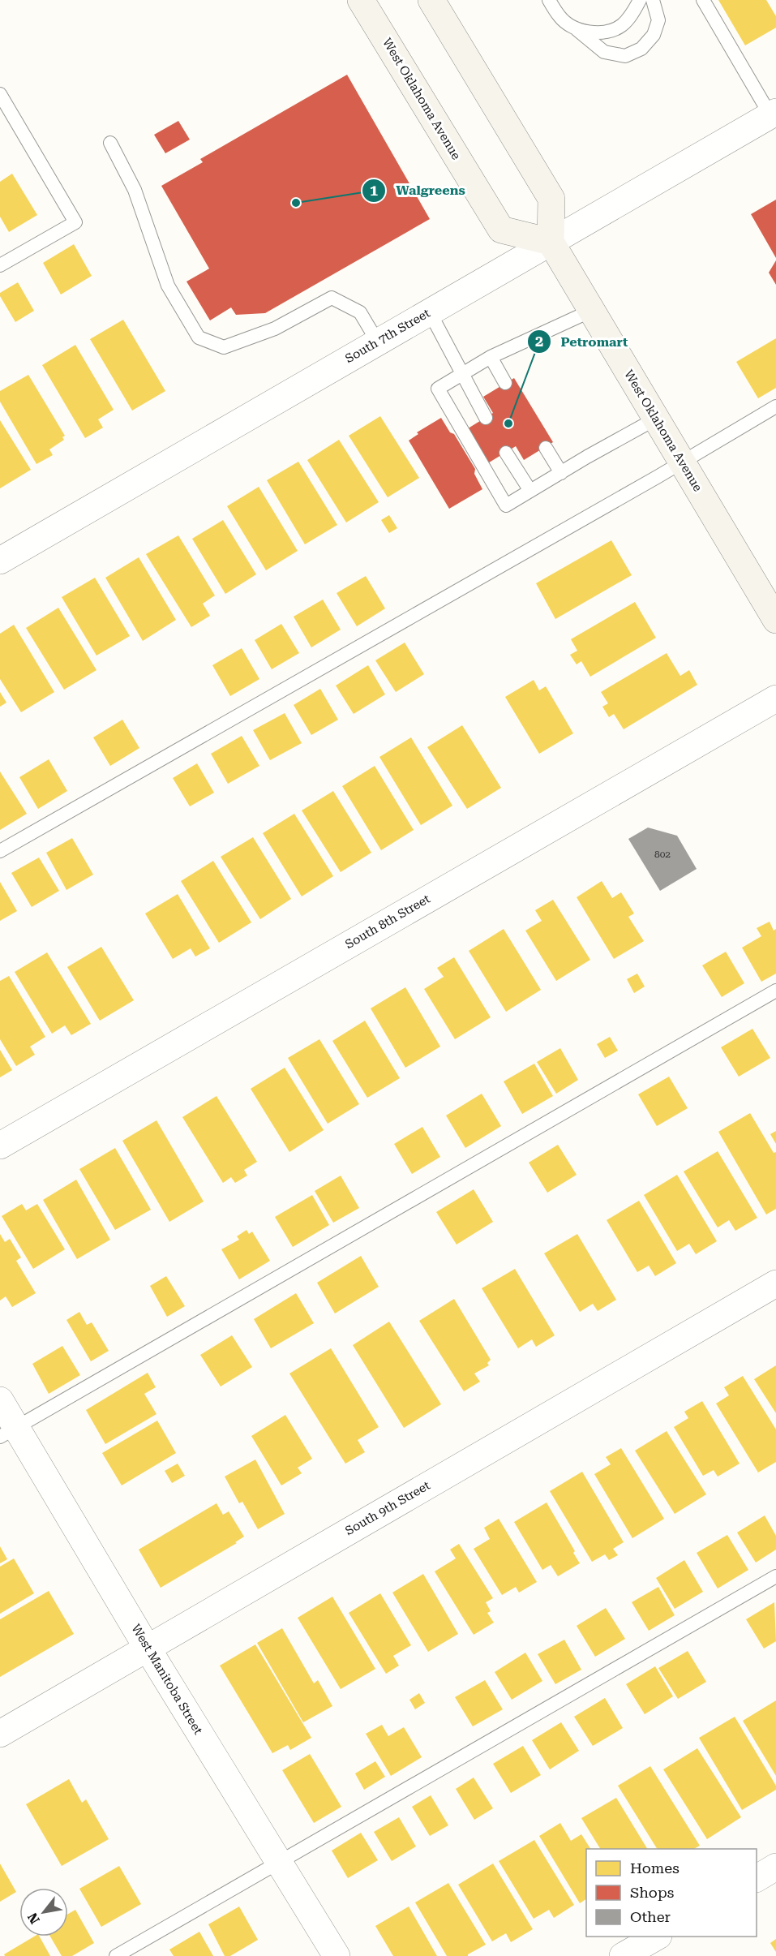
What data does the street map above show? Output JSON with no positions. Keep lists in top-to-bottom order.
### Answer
{
  "streets": {
    "main road": ["West Oklahoma Avenue"],
    "street": [
      "South 7th Street",
      "South 8th Street",
      "South 9th Street",
      "West Manitoba Street"
    ]
  },
  "crossings": [
    ["West Oklahoma Avenue", "South 7th Street"],
    ["South 9th Street", "West Manitoba Street"]
  ],
  "places": ["Walgreens", "Petromart"],
  "house_numbers": ["802"],
  "legend": ["Homes", "Shops", "Other"],
  "north": "bottom left"
}
